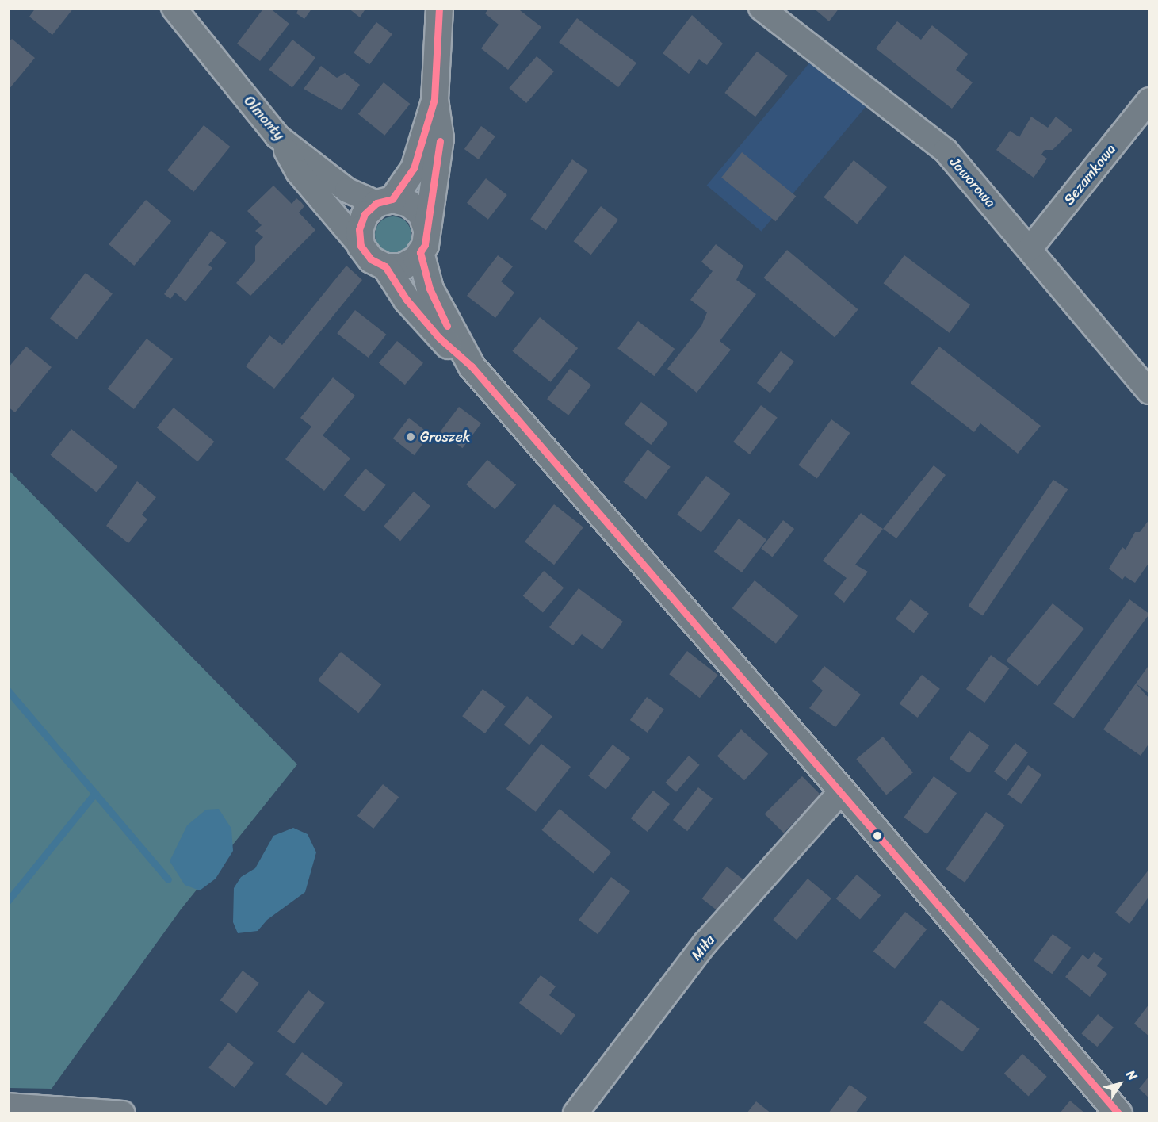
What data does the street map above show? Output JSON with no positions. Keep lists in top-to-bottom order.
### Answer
{
  "streets": {
    "street": [
      "Olmonty",
      "Sezamkowa",
      "Jaworowa",
      "Miła"
    ]
  },
  "crossings": [
    ["Sezamkowa", "Jaworowa"]
  ],
  "places": ["Groszek"],
  "north": "top right"
}
